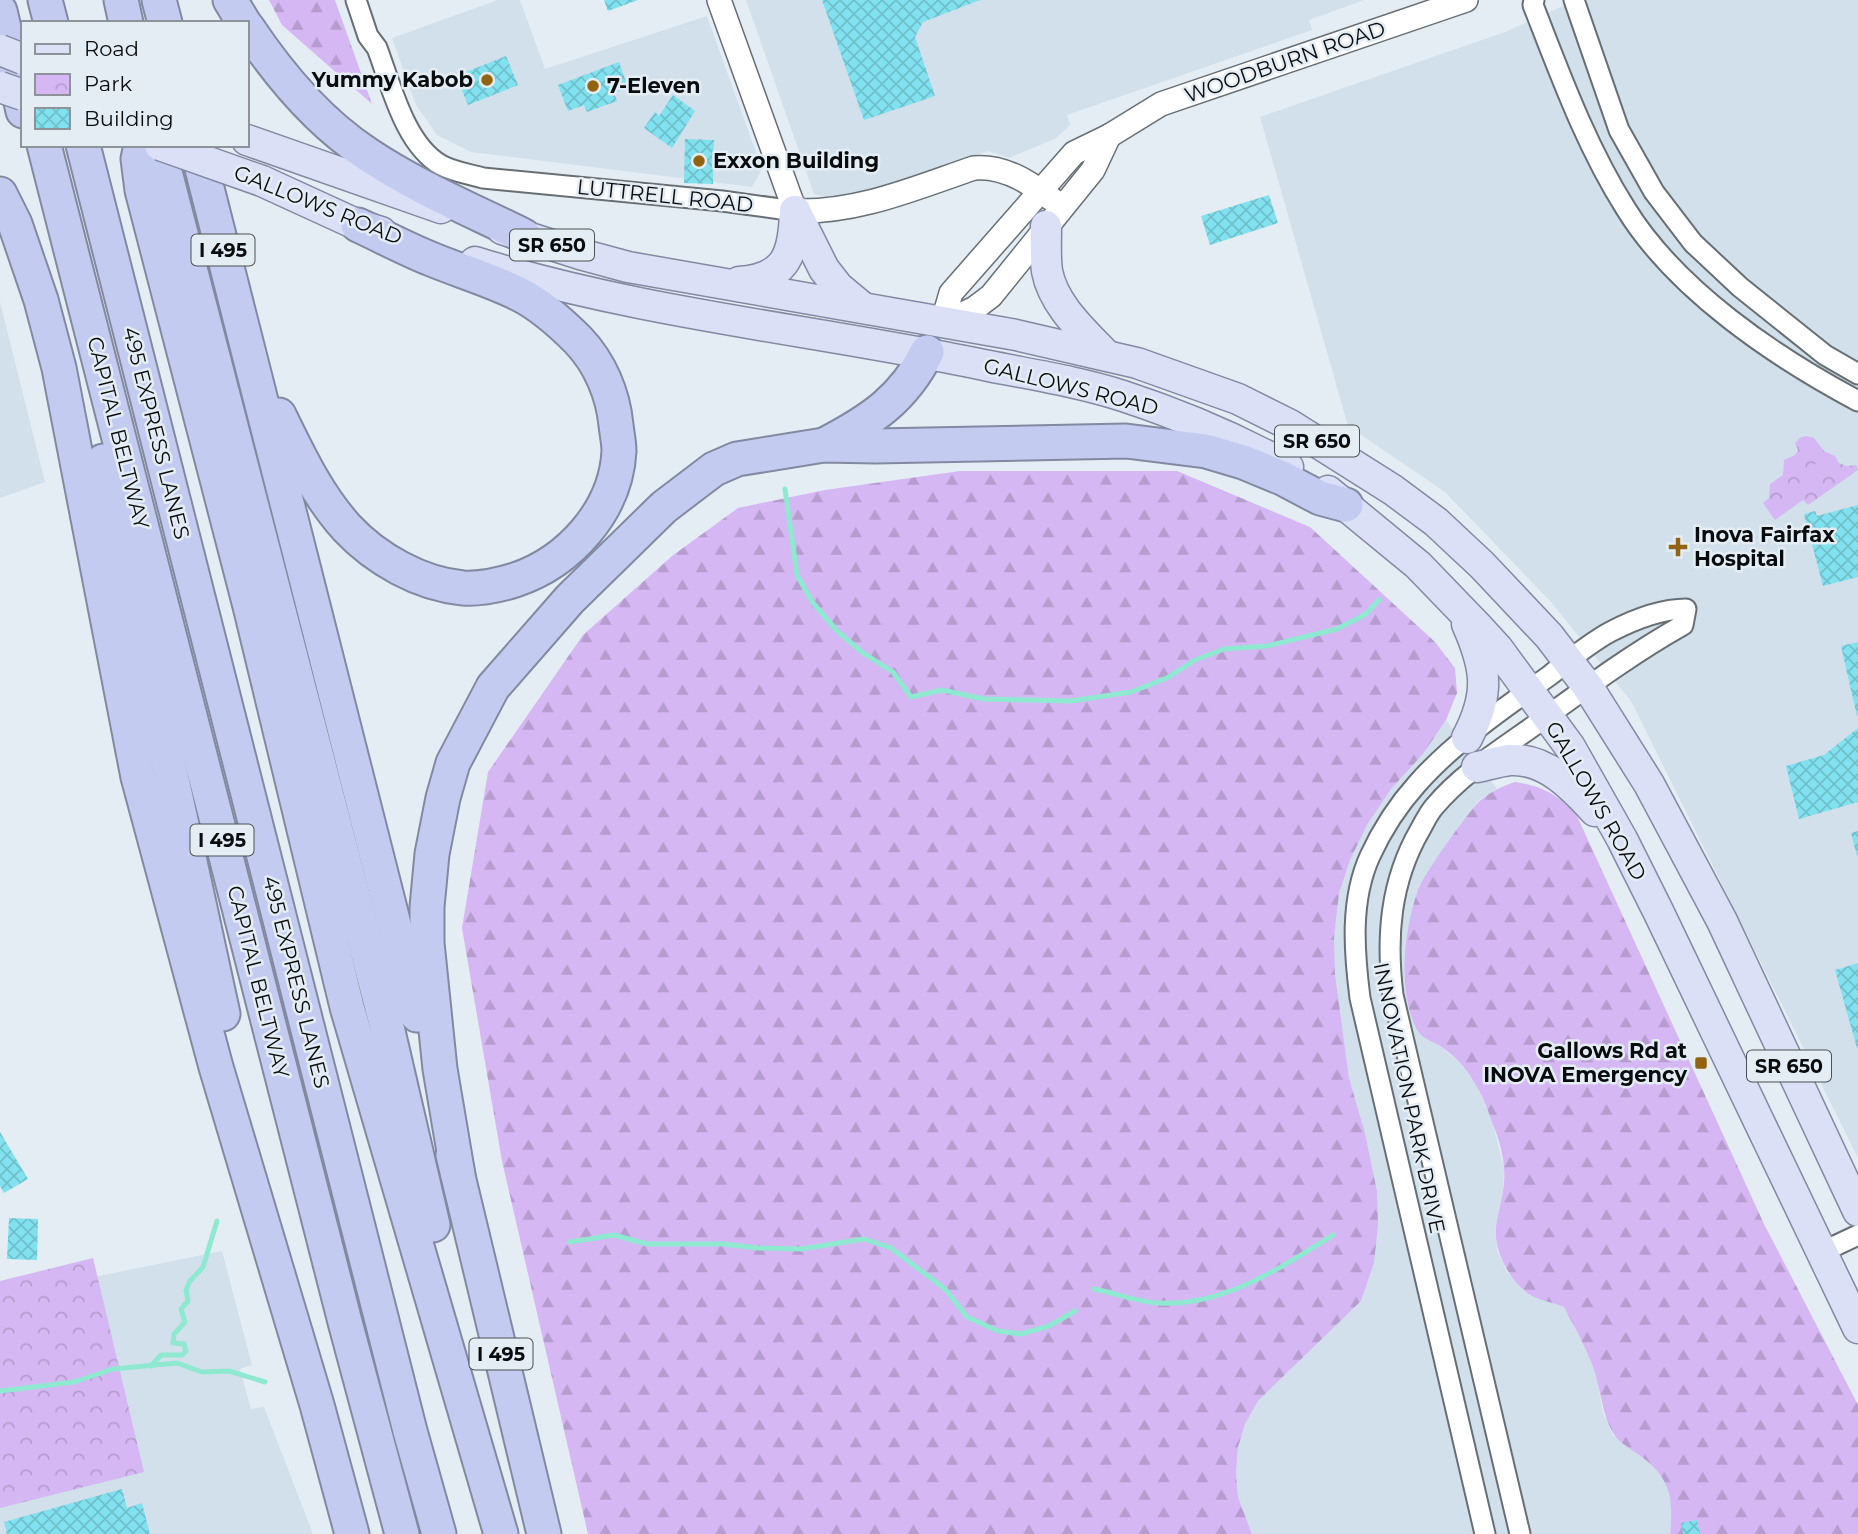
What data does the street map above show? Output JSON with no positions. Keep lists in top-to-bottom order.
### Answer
{
  "streets": {
    "highway": ["I 495", "CAPITAL BELTWAY", "495 EXPRESS LANES"],
    "main road": ["GALLOWS ROAD", "SR 650"],
    "street": ["WOODBURN ROAD", "LUTTRELL ROAD", "INNOVATION PARK DRIVE"]
  },
  "crossings": [
    ["WOODBURN ROAD", "LUTTRELL ROAD"],
    ["WOODBURN ROAD", "GALLOWS ROAD"],
    ["GALLOWS ROAD", "INNOVATION PARK DRIVE"]
  ],
  "places": {
    "other": ["Yummy Kabob", "7-Eleven", "Exxon Building"],
    "health": ["Inova Fairfax Hospital"],
    "transit": ["Gallows Rd at INOVA Emergency"]
  },
  "legend": ["Road", "Park", "Building"]
}
